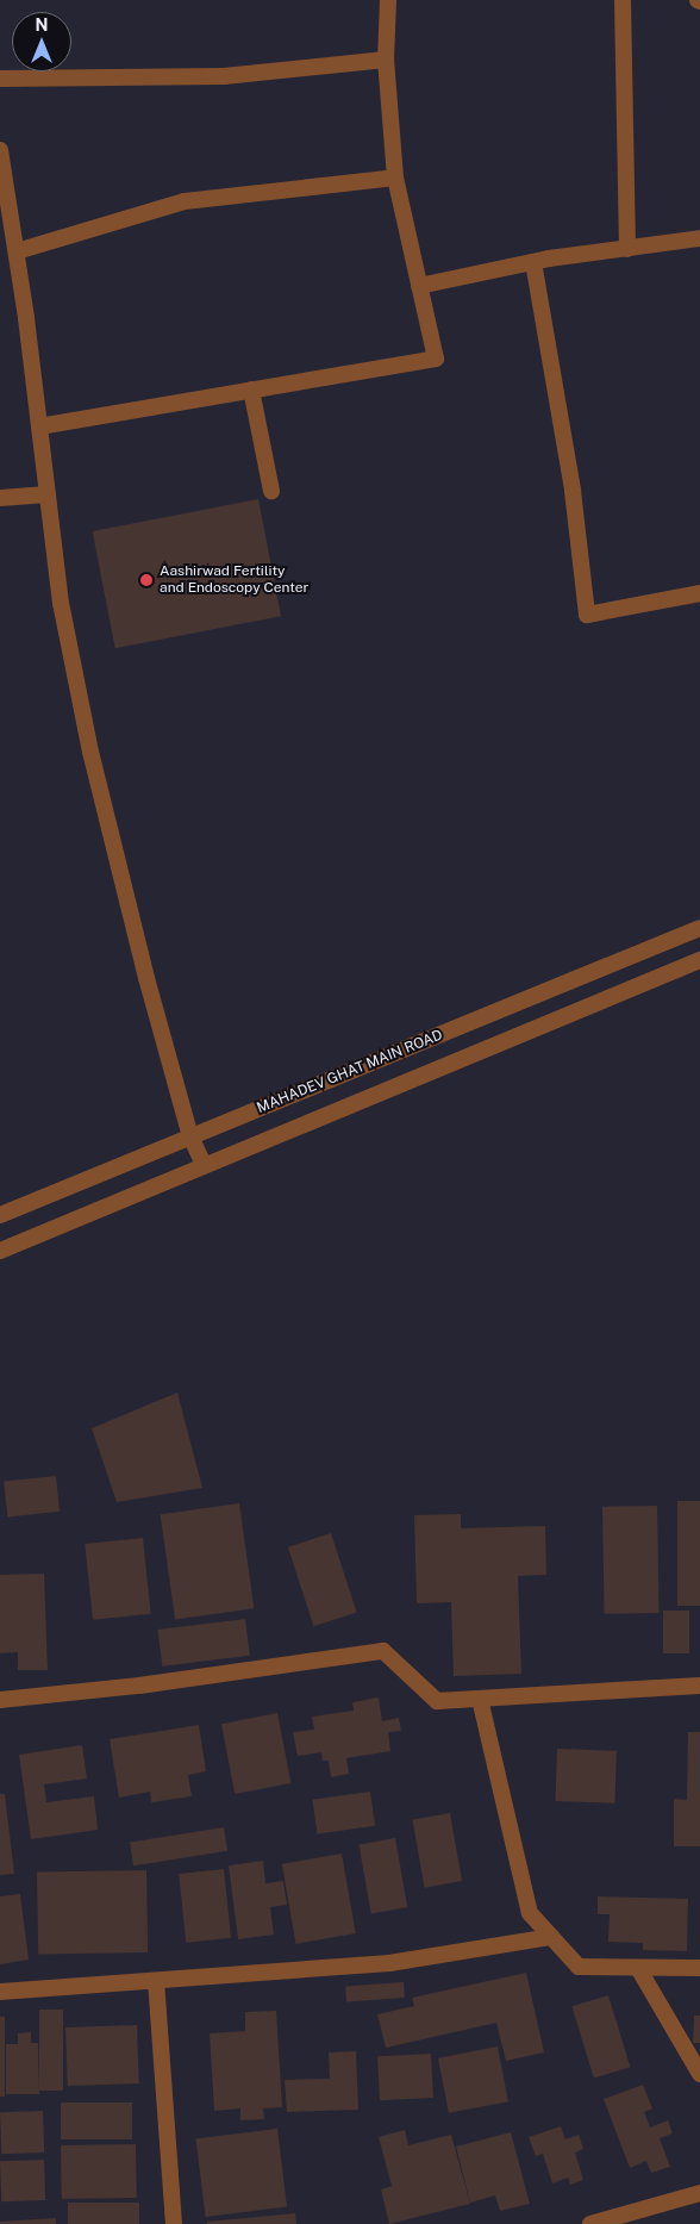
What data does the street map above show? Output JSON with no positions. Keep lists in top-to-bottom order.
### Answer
{
  "streets": {
    "street": ["MAHADEV GHAT MAIN ROAD"]
  },
  "places": ["Aashirwad Fertility and Endoscopy Center"],
  "north": "top"
}
